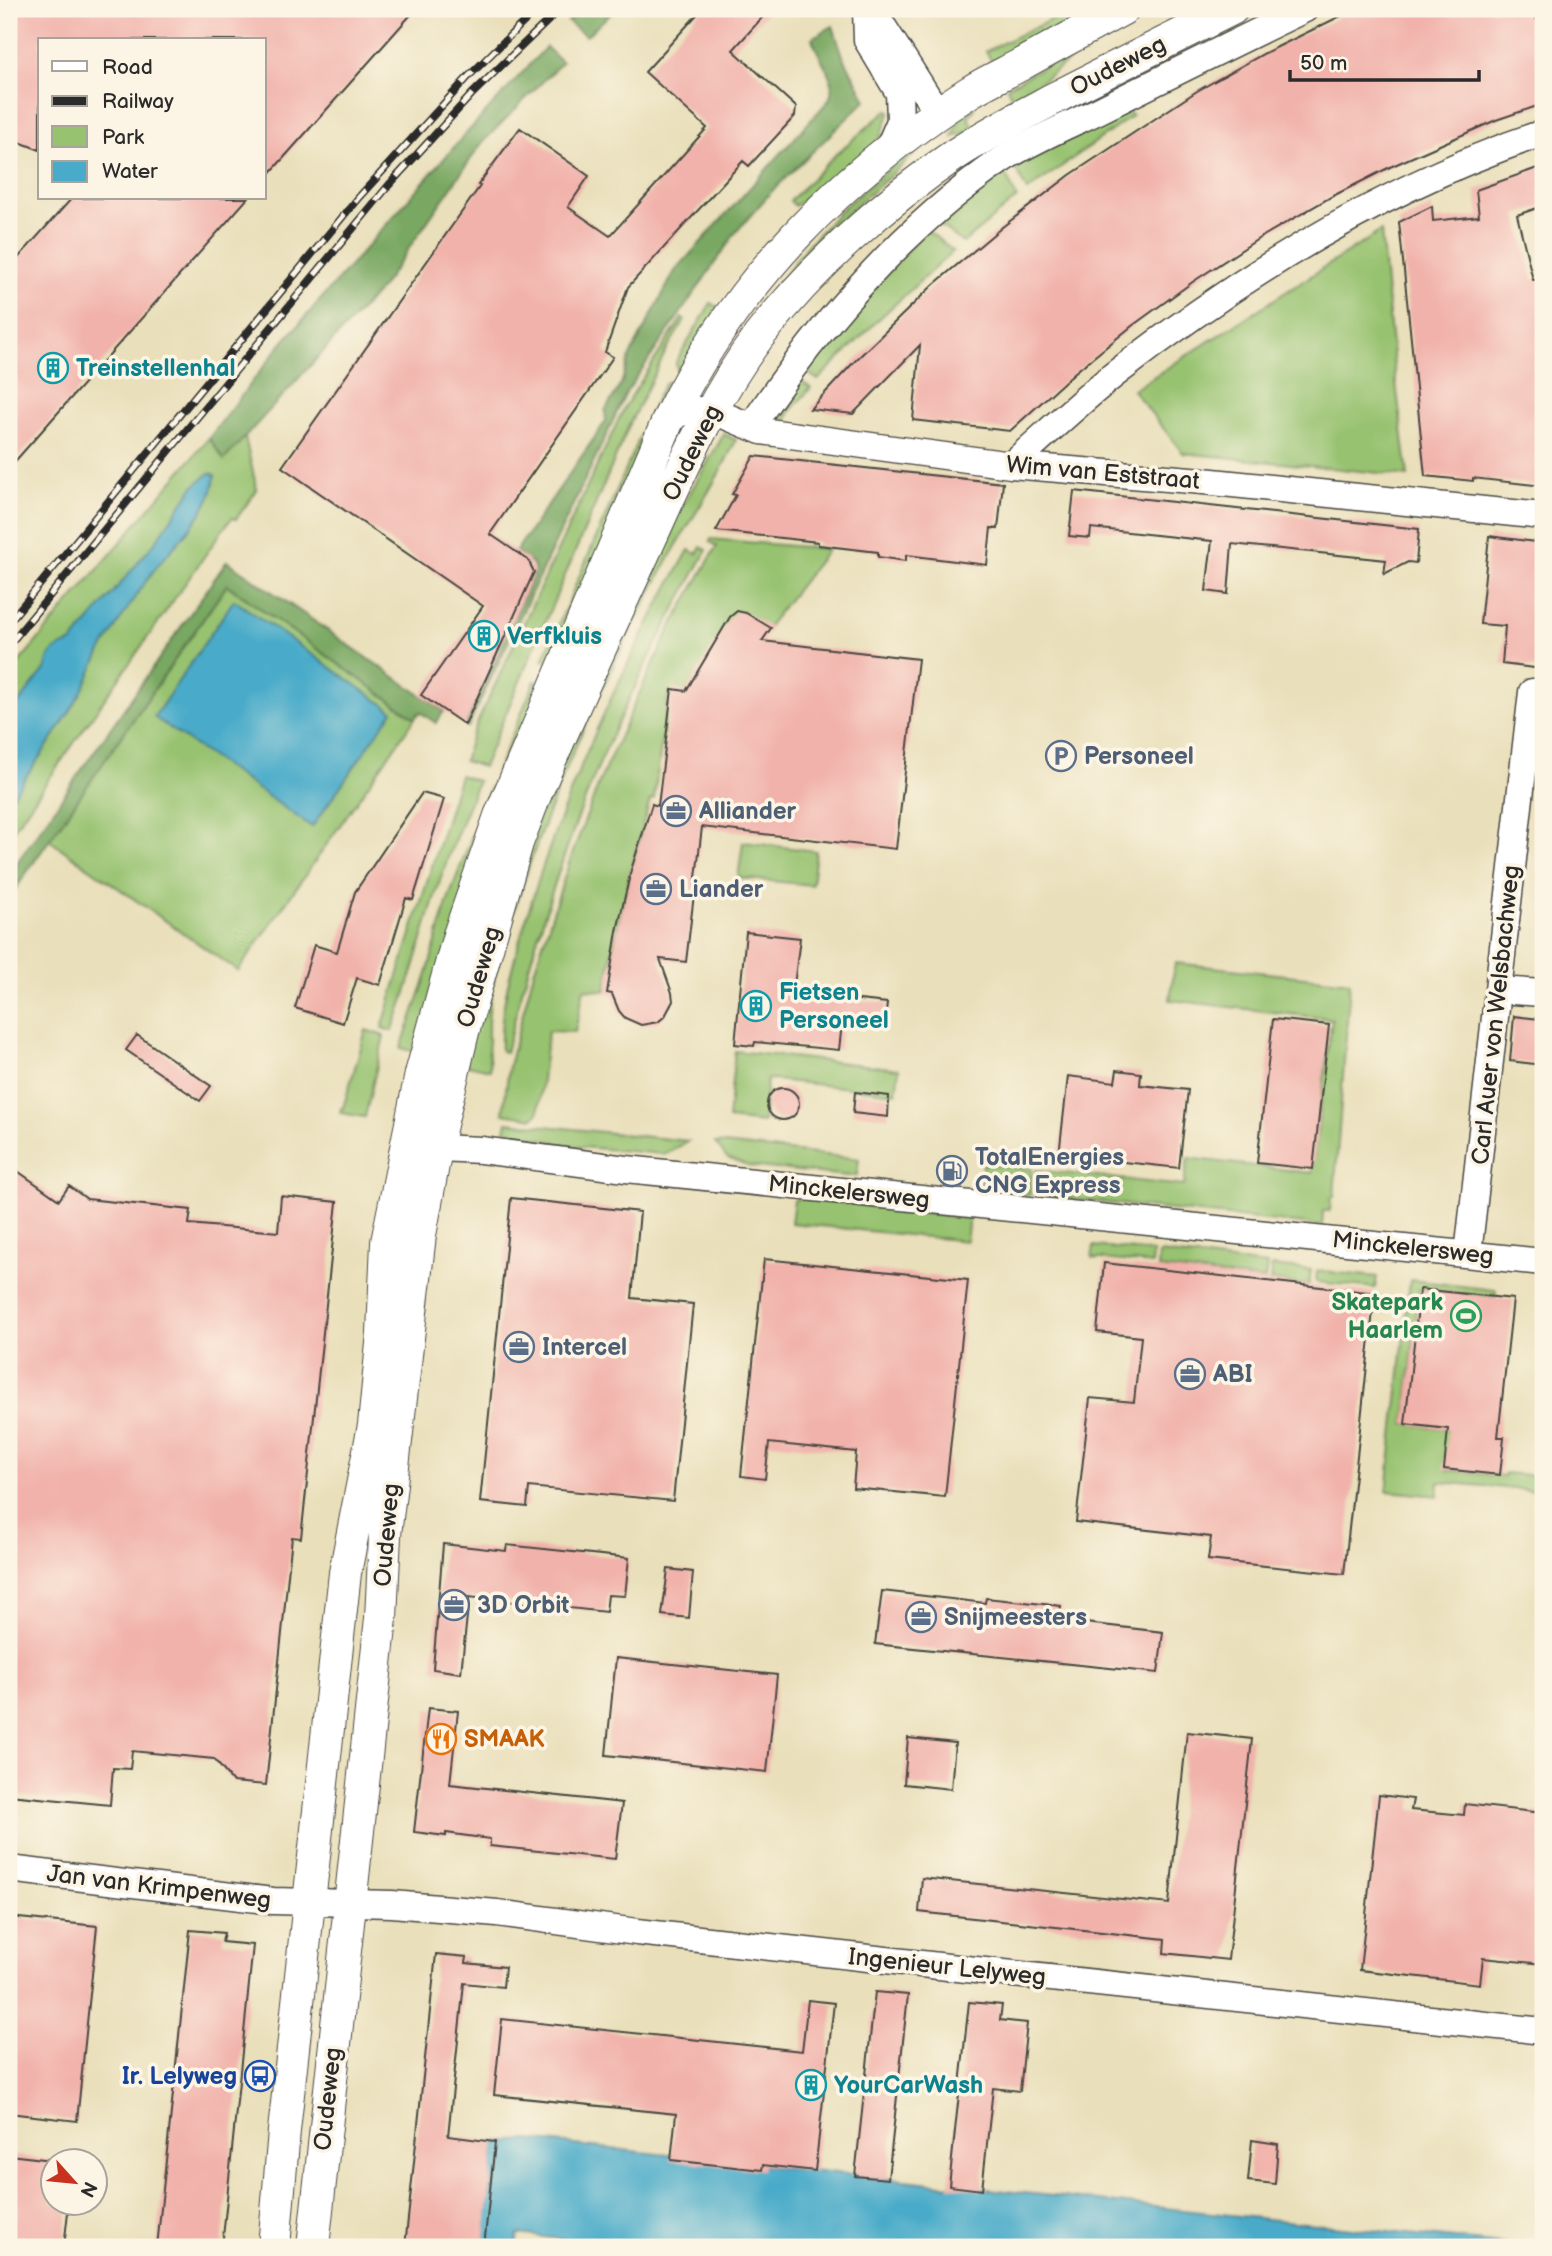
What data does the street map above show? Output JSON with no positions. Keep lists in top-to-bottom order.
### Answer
{
  "streets": {
    "main road": ["Oudeweg"],
    "street": [
      "Wim van Eststraat",
      "Carl Auer von Welsbachweg",
      "Minckelersweg",
      "Jan van Krimpenweg",
      "Ingenieur Lelyweg"
    ]
  },
  "crossings": [
    ["Oudeweg", "Wim van Eststraat"],
    ["Oudeweg", "Minckelersweg"],
    ["Oudeweg", "Jan van Krimpenweg"],
    ["Oudeweg", "Ingenieur Lelyweg"],
    ["Carl Auer von Welsbachweg", "Minckelersweg"],
    ["Jan van Krimpenweg", "Ingenieur Lelyweg"]
  ],
  "places": {
    "building": [
      "Treinstellenhal",
      "Verfkluis",
      "Fietsen Personeel",
      "YourCarWash"
    ],
    "parking": ["Personeel"],
    "office": [
      "Alliander",
      "Liander",
      "Intercel",
      "ABI",
      "3D Orbit",
      "Snijmeesters"
    ],
    "fuel station": ["TotalEnergies CNG Express"],
    "sports": ["Skatepark Haarlem"],
    "restaurant": ["SMAAK"],
    "bus stop": ["Ir. Lelyweg"]
  },
  "legend": [
    "Road",
    "Railway",
    "Park",
    "Water"
  ],
  "scale_bar": "50 m",
  "north": "bottom right"
}
